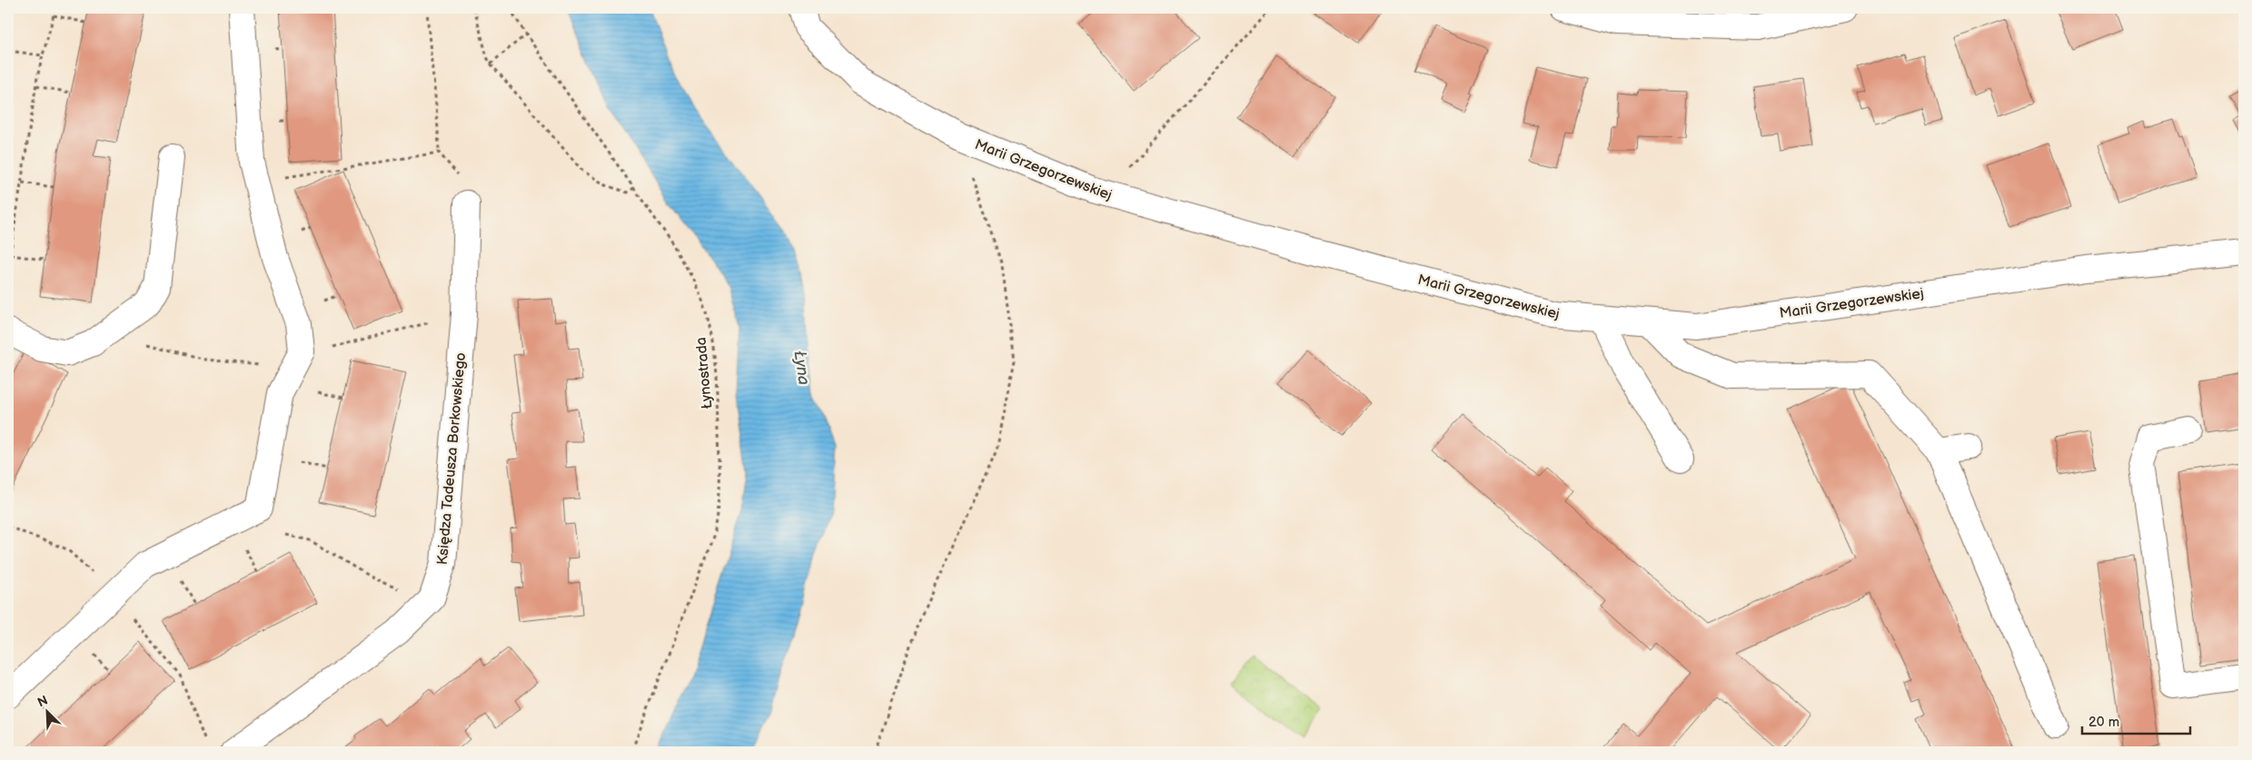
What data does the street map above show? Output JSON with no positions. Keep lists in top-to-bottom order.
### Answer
{
  "streets": {
    "street": ["Marii Grzegorzewskiej", "Księdza Tadeusza Borkowskiego"],
    "path": ["Łynostrada"]
  },
  "water": ["Łyna"],
  "scale_bar": "20 m",
  "north": "top left"
}
